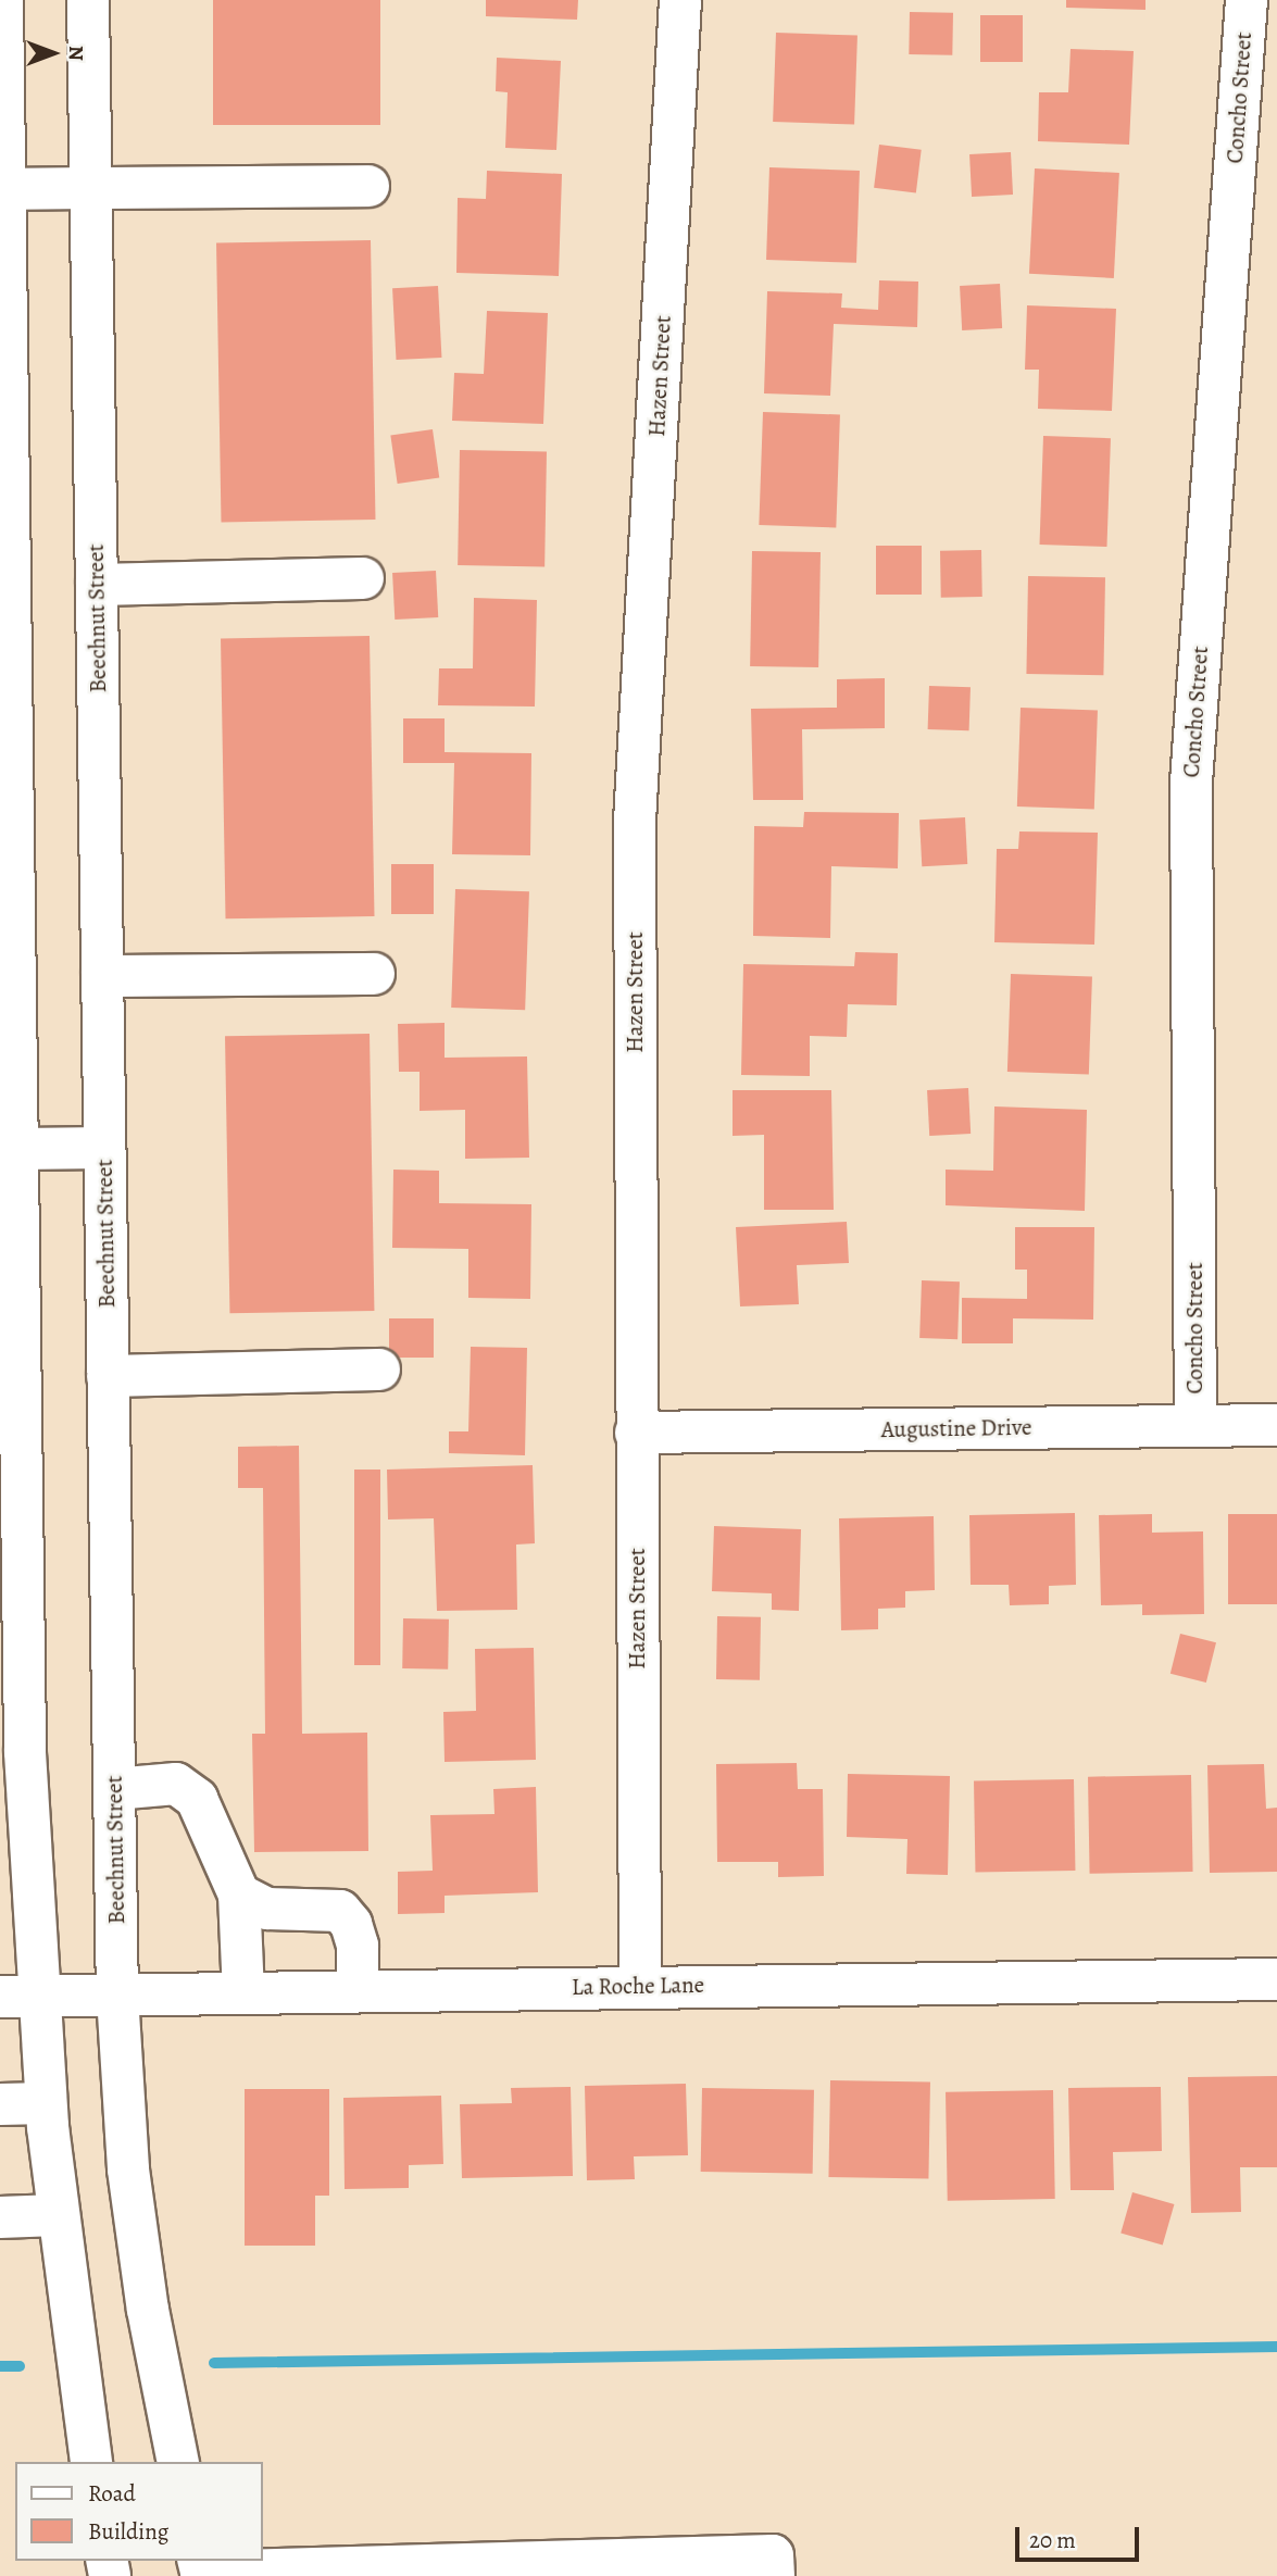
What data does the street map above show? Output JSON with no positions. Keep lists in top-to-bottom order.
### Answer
{
  "streets": {
    "street": [
      "Concho Street",
      "Hazen Street",
      "Beechnut Street",
      "Augustine Drive",
      "La Roche Lane"
    ]
  },
  "crossings": [
    ["Concho Street", "Augustine Drive"],
    ["Hazen Street", "Augustine Drive"],
    ["Hazen Street", "La Roche Lane"],
    ["Beechnut Street", "La Roche Lane"]
  ],
  "legend": ["Road", "Building"],
  "scale_bar": "20 m",
  "north": "right"
}
